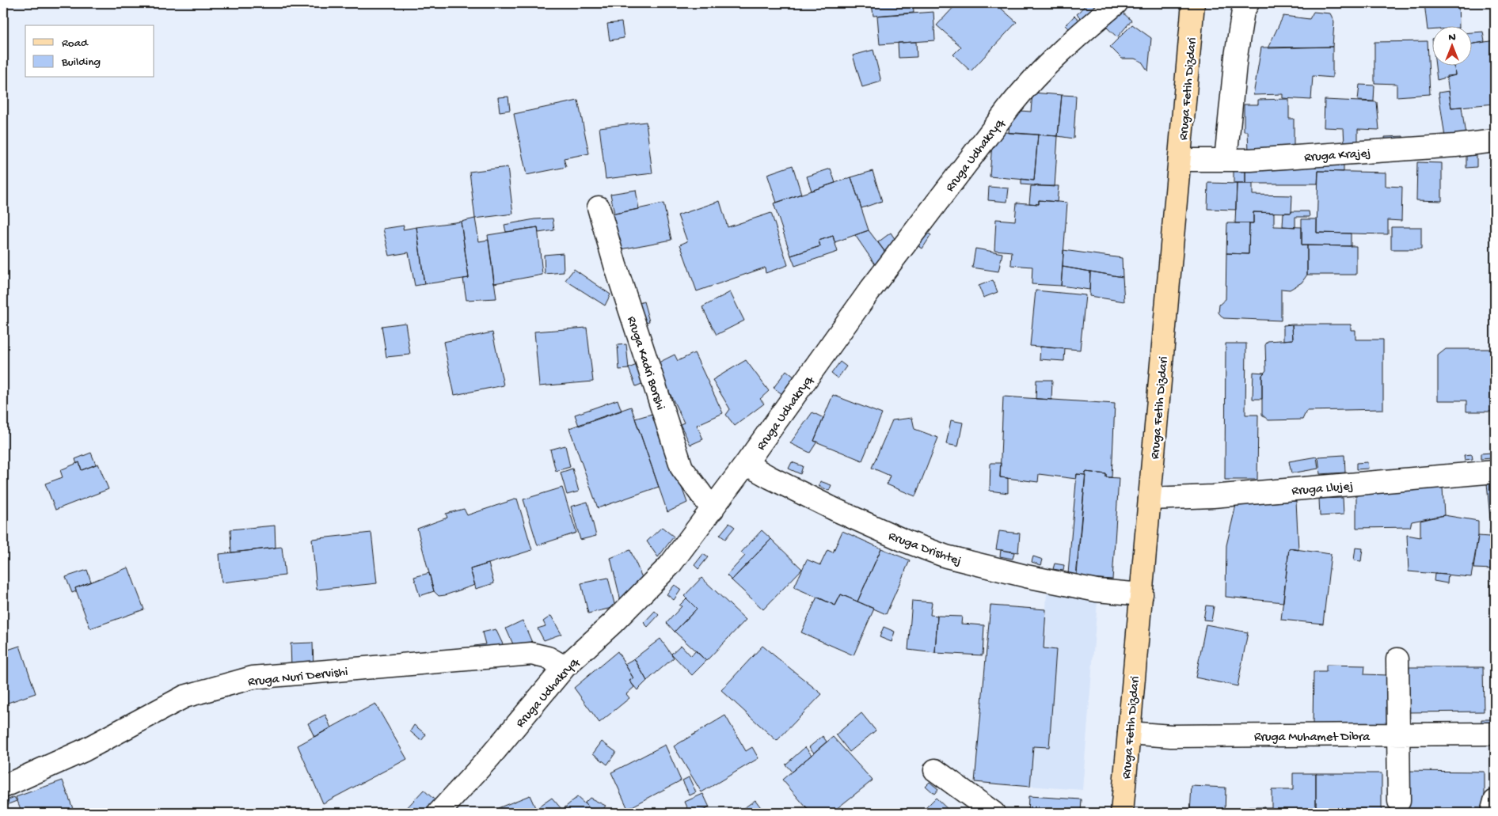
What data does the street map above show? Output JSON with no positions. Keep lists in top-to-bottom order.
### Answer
{
  "streets": {
    "main road": ["Rruga Fetih Dizdari"],
    "street": [
      "Rruga Krajej",
      "Rruga Udhakryq",
      "Rruga Kadri Borshi",
      "Rruga Llujej",
      "Rruga Drishtej",
      "Rruga Nuri Dervishi",
      "Rruga Muhamet Dibra"
    ]
  },
  "crossings": [
    ["Rruga Fetih Dizdari", "Rruga Krajej"],
    ["Rruga Fetih Dizdari", "Rruga Llujej"],
    ["Rruga Fetih Dizdari", "Rruga Drishtej"],
    ["Rruga Fetih Dizdari", "Rruga Muhamet Dibra"],
    ["Rruga Udhakryq", "Rruga Kadri Borshi"],
    ["Rruga Udhakryq", "Rruga Drishtej"],
    ["Rruga Udhakryq", "Rruga Nuri Dervishi"]
  ],
  "legend": ["Road", "Building"],
  "north": "top"
}
